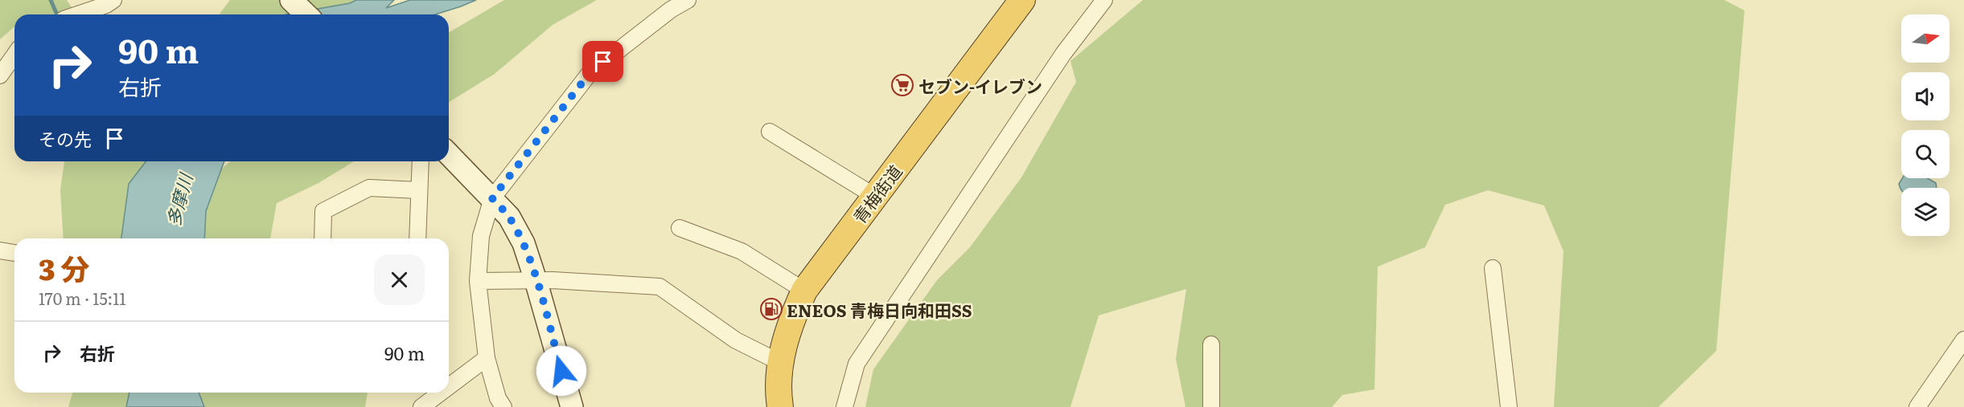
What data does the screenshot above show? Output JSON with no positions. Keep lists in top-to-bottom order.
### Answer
{
  "streets": {
    "highway": ["青梅街道"]
  },
  "water": ["多摩川"],
  "places": {
    "supermarket": ["セブン-イレブン"],
    "fuel station": ["ENEOS 青梅日向和田SS"]
  },
  "north": "right",
  "page": {
    "turn": ["90 m", "右折"],
    "then": "その先",
    "heading": ["3 分", "170 m · 15:11"],
    "list": [
      {
        "name": "右折",
        "value": "90 m"
      }
    ]
  }
}
